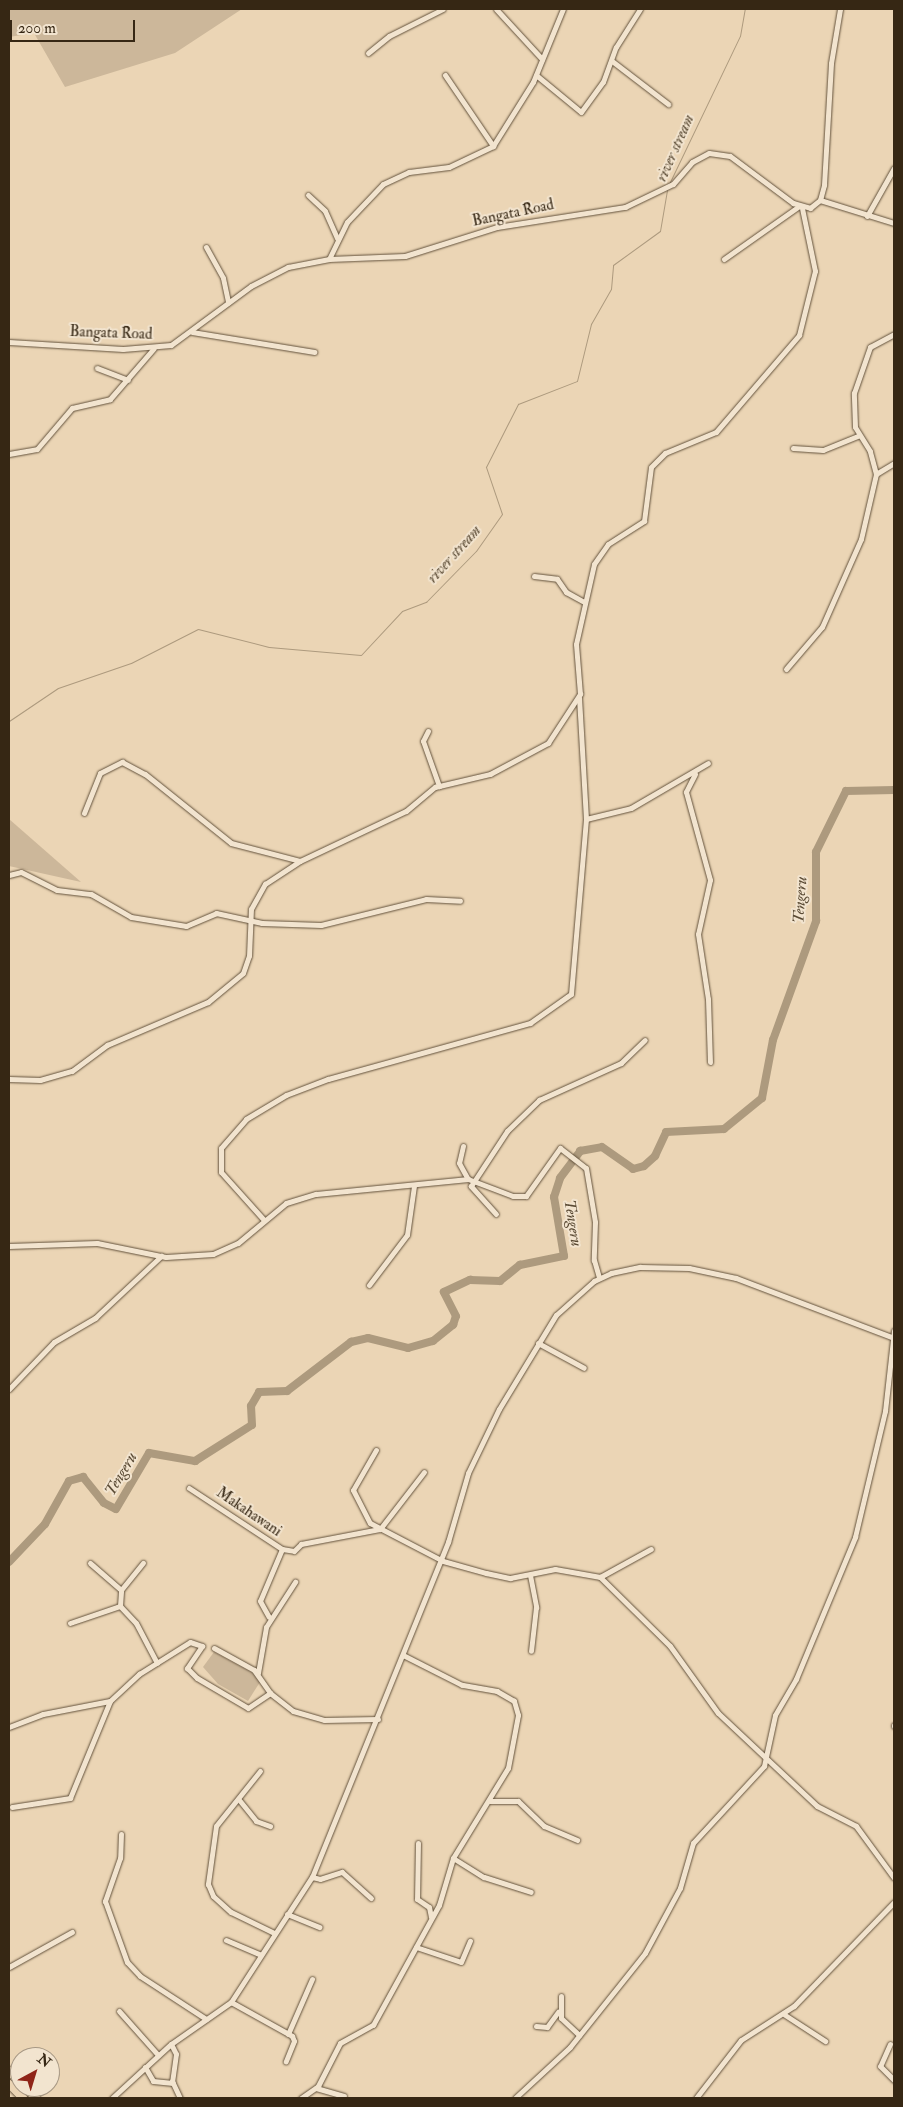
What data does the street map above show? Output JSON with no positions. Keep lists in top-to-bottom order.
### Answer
{
  "streets": {
    "street": ["Bangata Road", "Makahawani"]
  },
  "water": ["river stream", "Tengeru"],
  "scale_bar": "200 m",
  "north": "top right"
}
